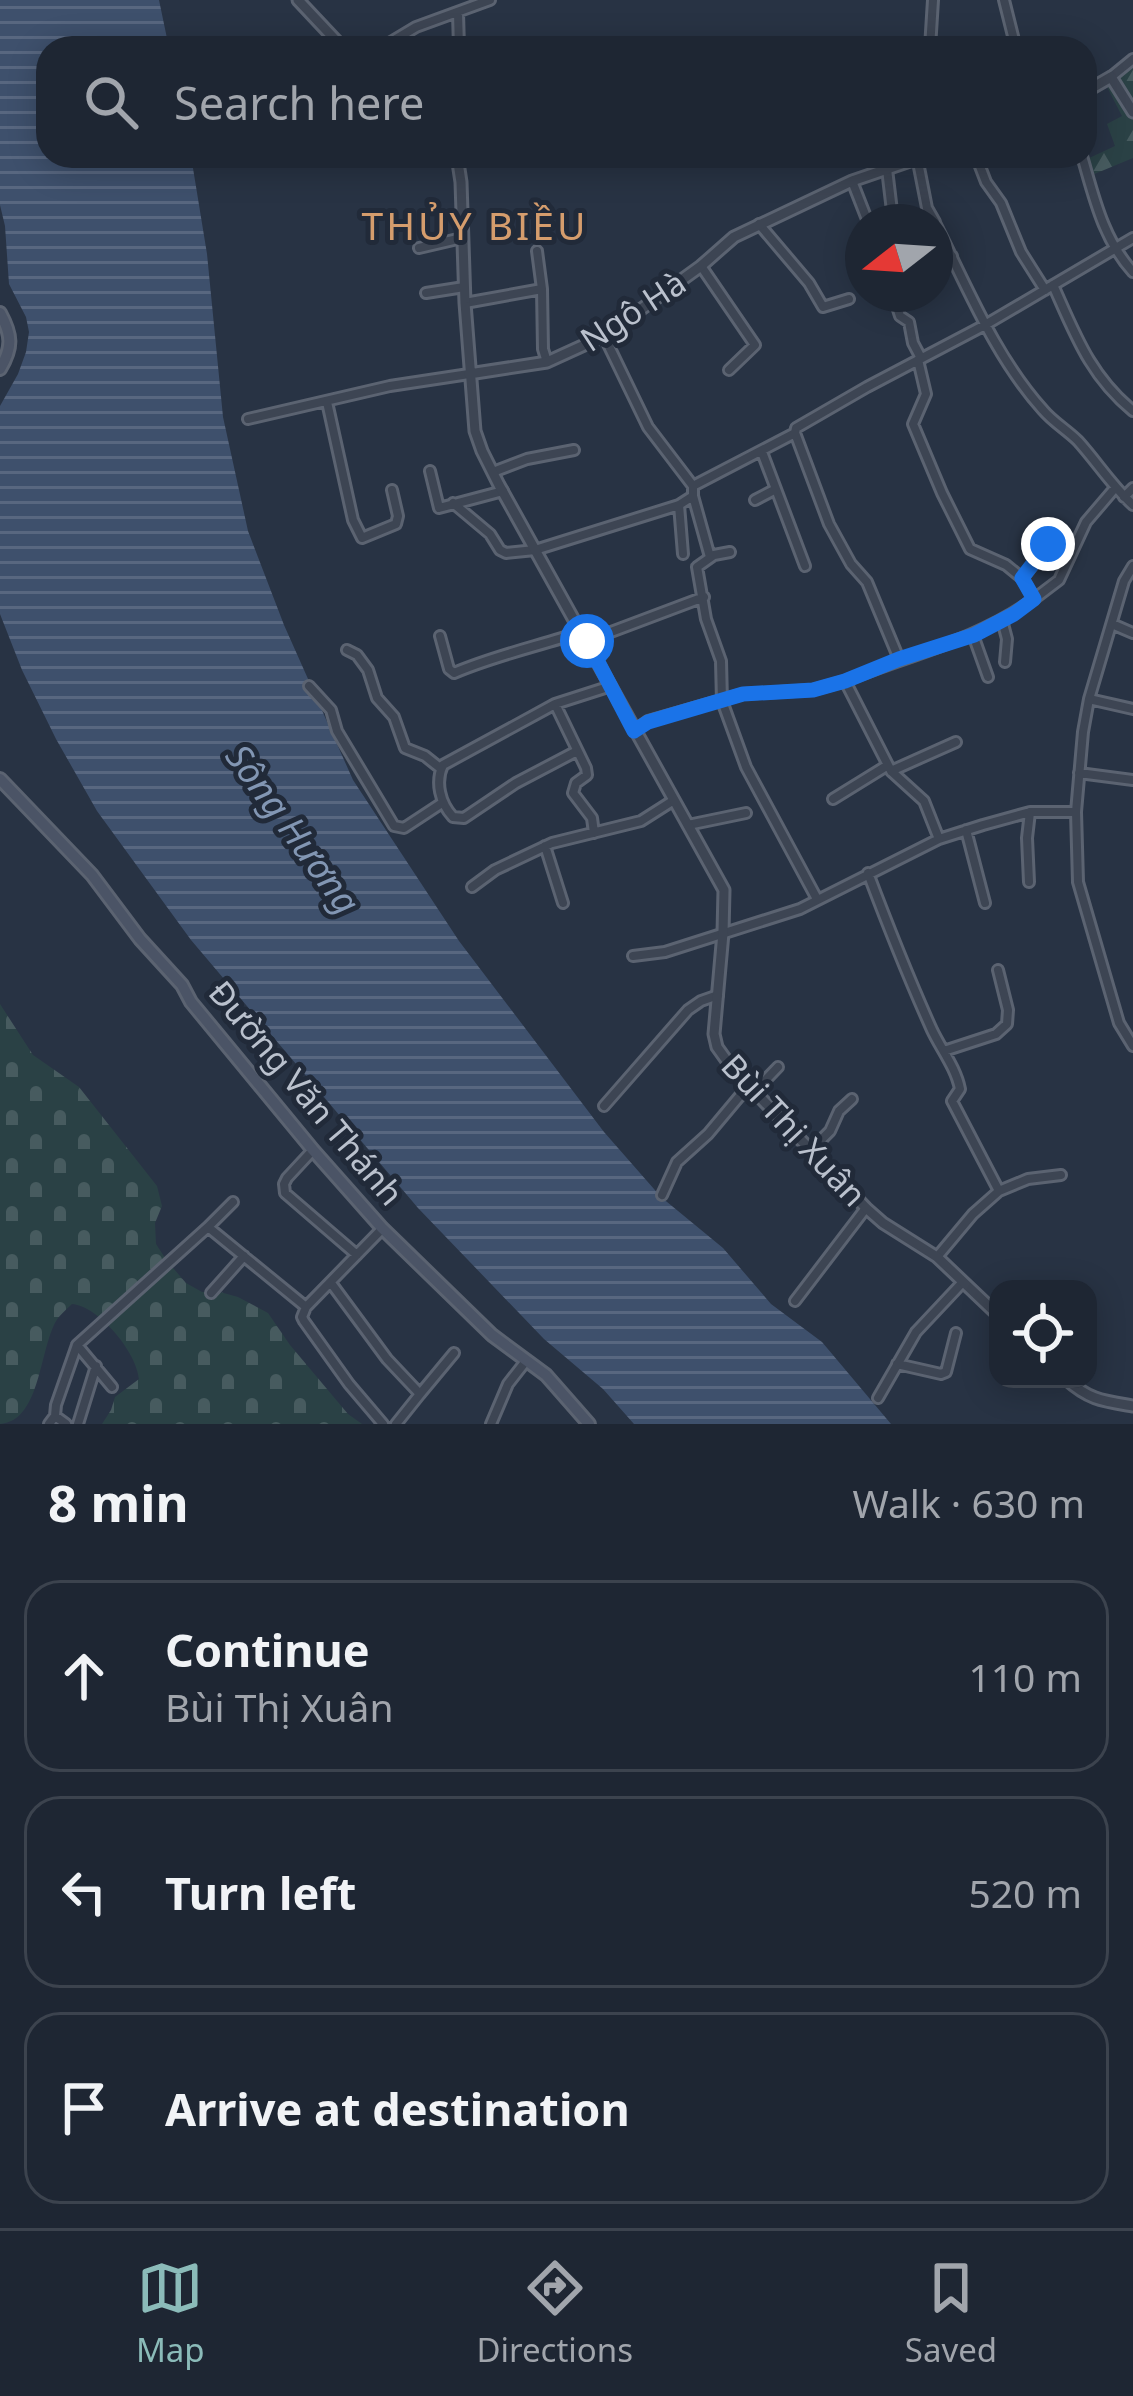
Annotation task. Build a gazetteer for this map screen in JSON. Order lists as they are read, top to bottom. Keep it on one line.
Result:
{"streets":{"main road":["Đường Văn Thánh"],"street":["Ngô Hà","Bùi Thị Xuân"]},"crossings":[["Ngô Hà","Bùi Thị Xuân"]],"districts":["THỦY BIỀU"],"water":["Sông Hương"],"north":"left","page":{"search":"Search here","heading":["8 min","Walk · 630 m"],"list":[["Continue","Bùi Thị Xuân","110 m"],["Turn left","520 m"],"Arrive at destination"],"nav":["Map","Directions","Saved"]}}
